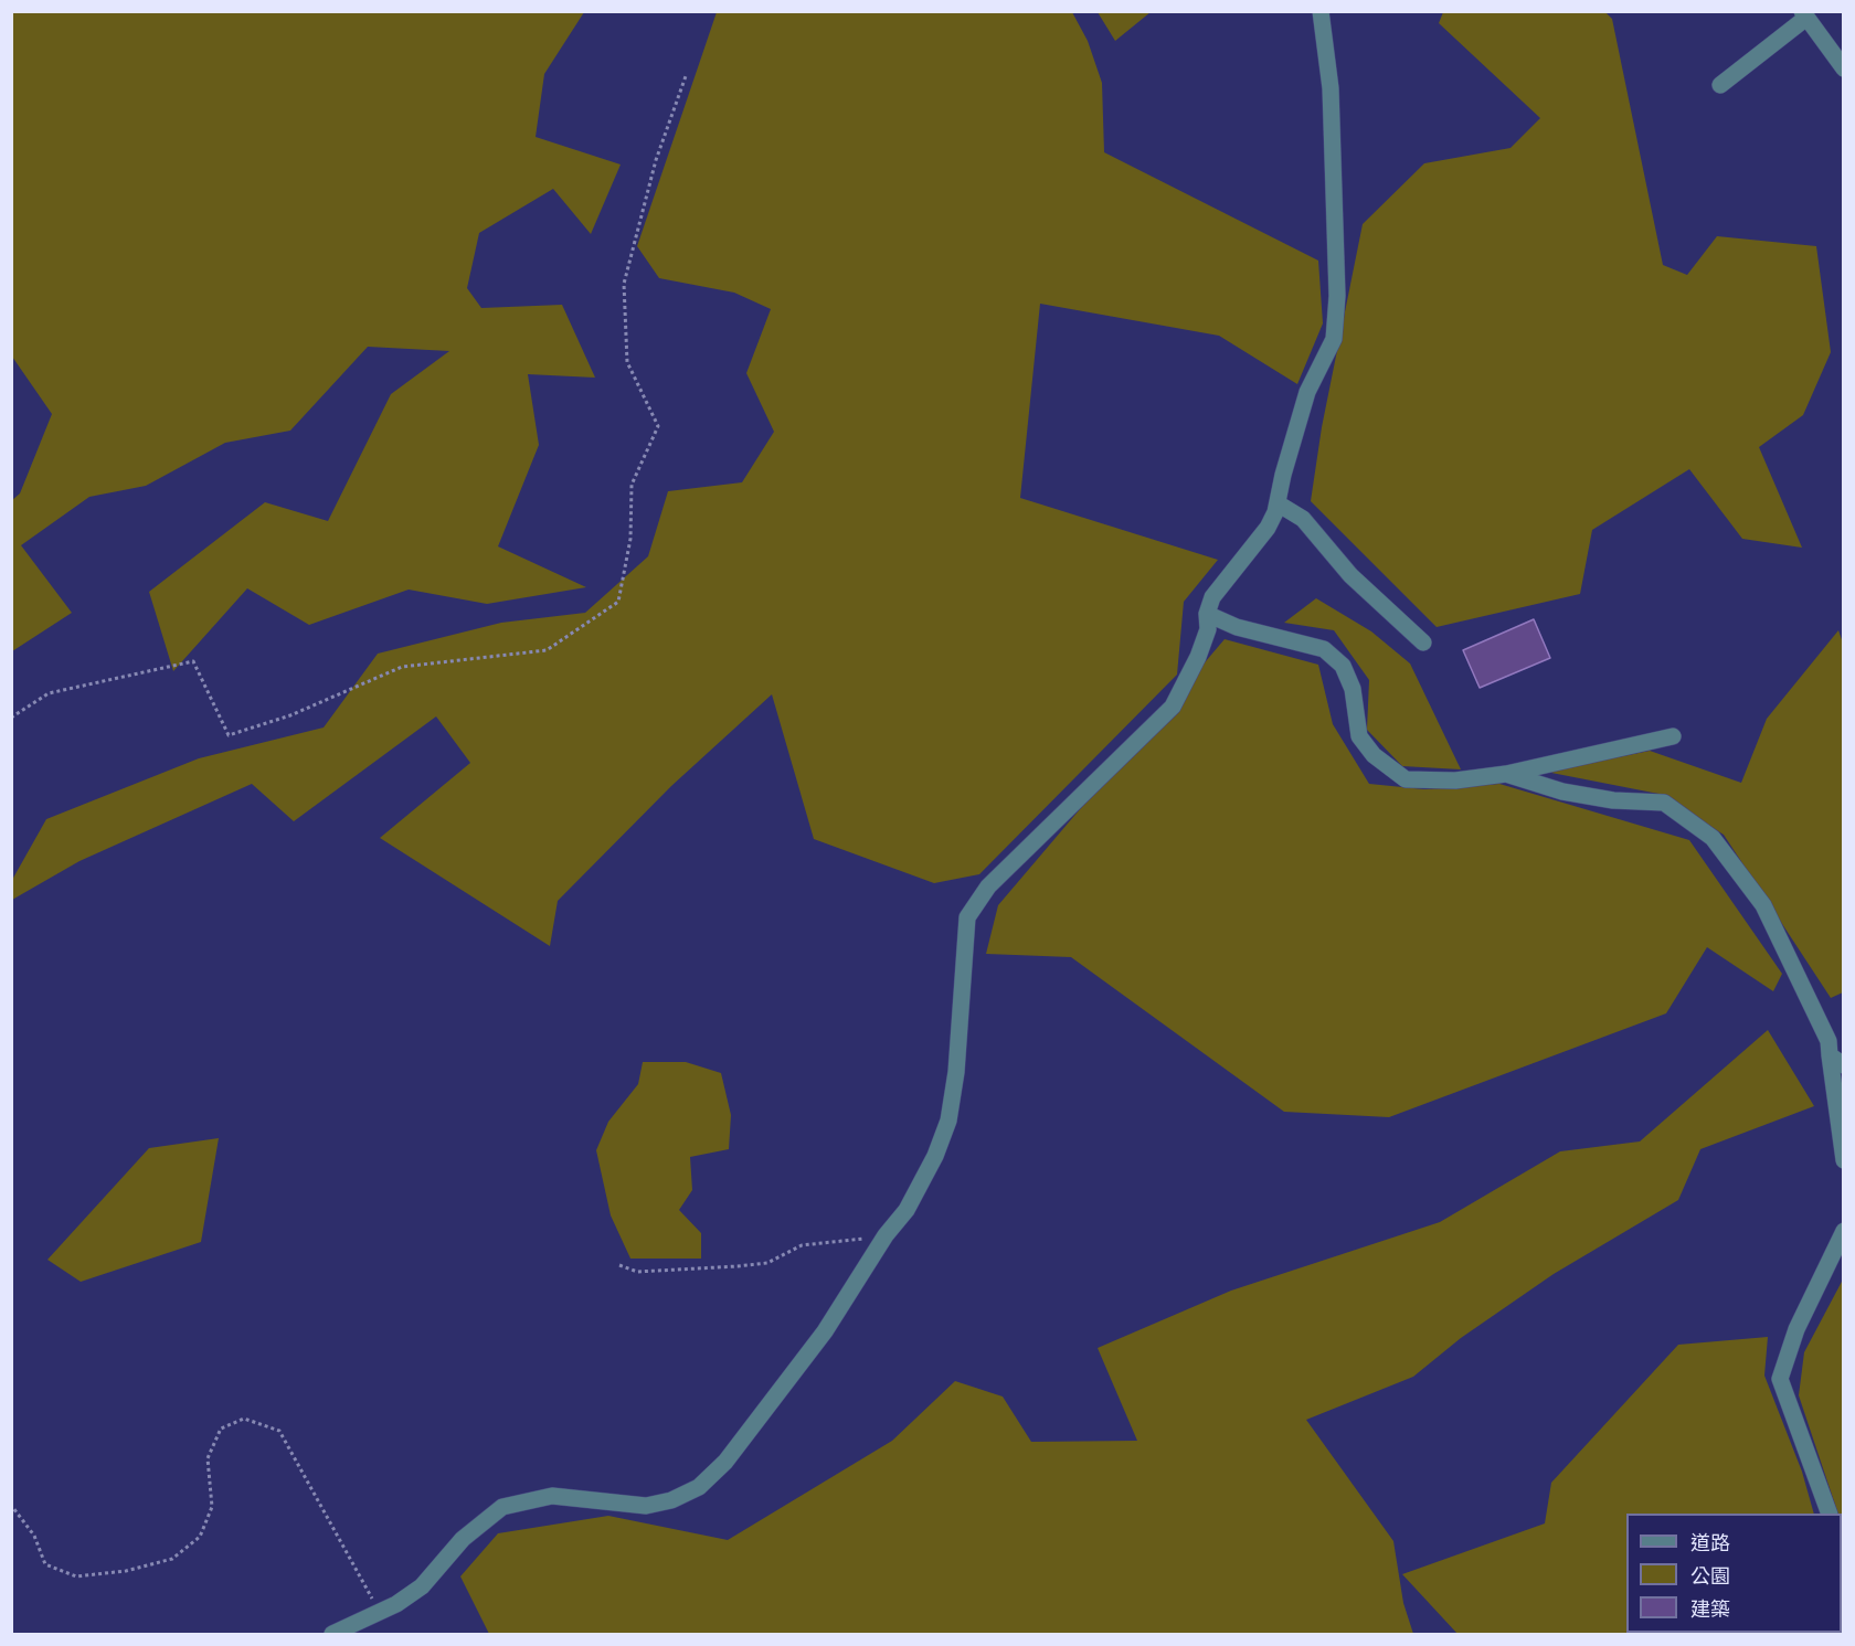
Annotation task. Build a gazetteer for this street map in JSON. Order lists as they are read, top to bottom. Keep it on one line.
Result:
{"legend":["道路","公園","建築"]}
